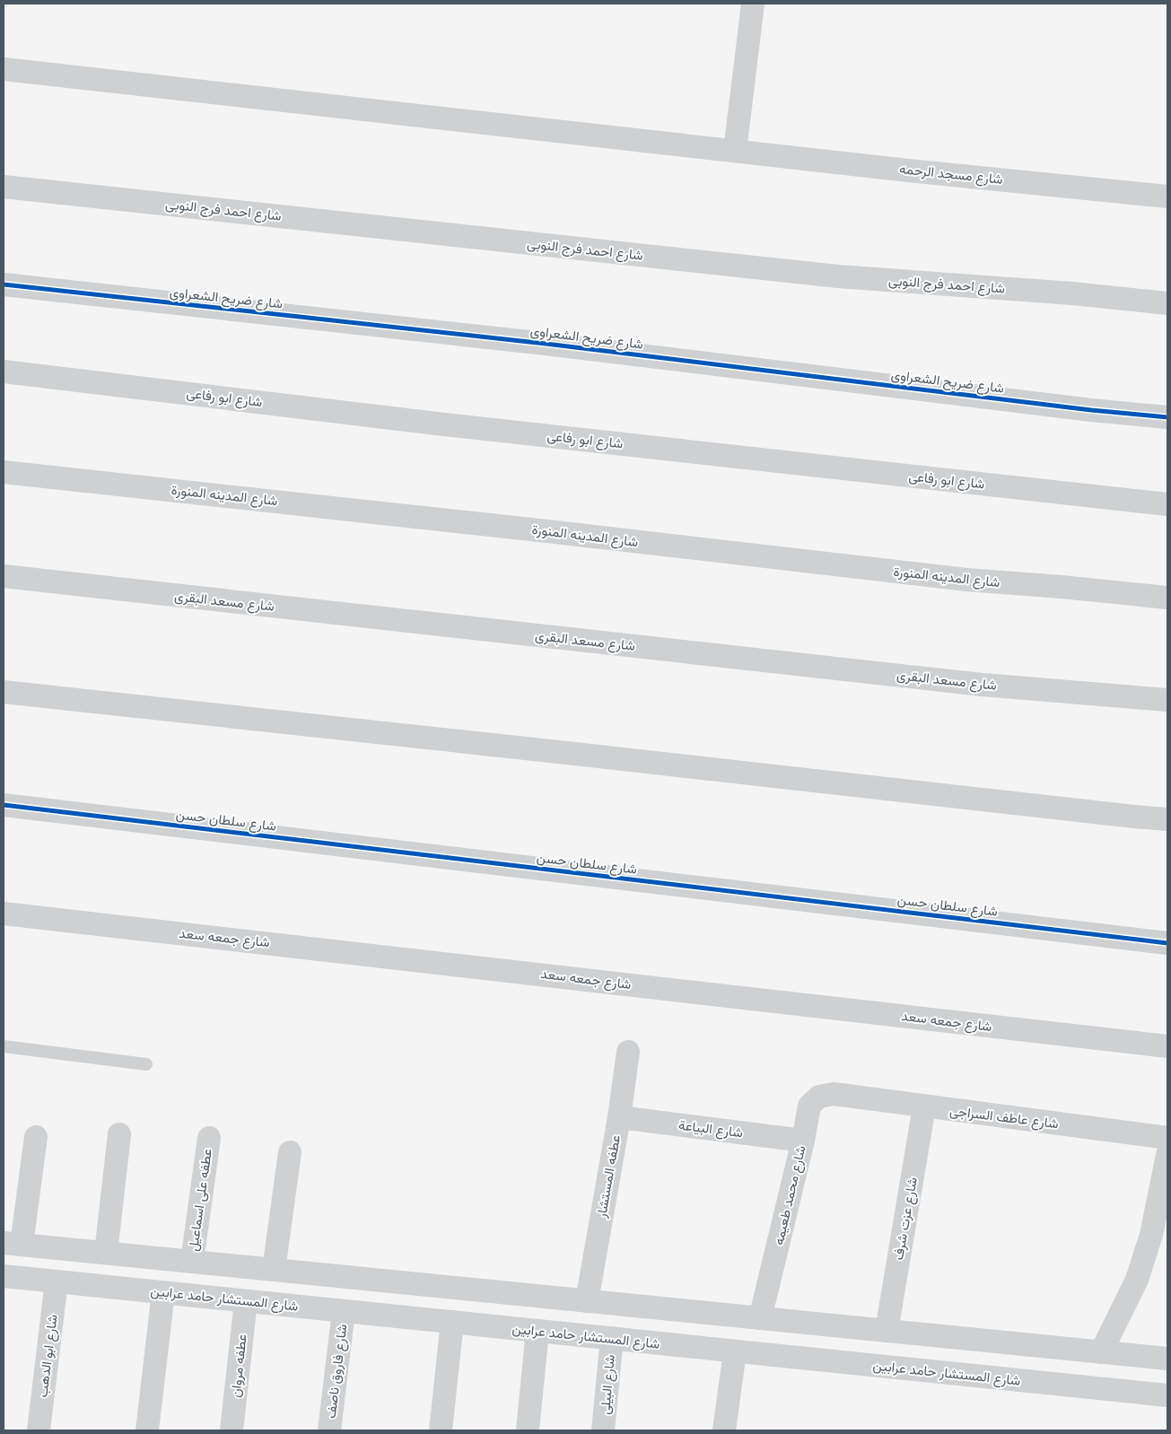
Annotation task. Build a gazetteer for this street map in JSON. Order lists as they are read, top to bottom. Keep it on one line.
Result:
{"streets":{"street":["شارع مسجد الرحمه","شارع احمد فرج النوبى","شارع ضريح الشعراوى","شارع ابو رفاعى","شارع المدينه المنورة","شارع مسعد البقرى","شارع سلطان حسن","شارع جمعه سعد","شارع عاطف السراجى","شارع البياعة","عطفه المستشار","شارع محمد طعيمه","عطفه على اسماعيل","شارع عزت شرف","شارع المستشار حامد عرابين","شارع ابو الدهب","عطفه مروان","شارع فاروق ناصف","شارع البيلى"]},"crossings":[["شارع عاطف السراجى","شارع محمد طعيمه"],["شارع عاطف السراجى","شارع عزت شرف"],["شارع البياعة","عطفه المستشار"],["شارع البياعة","شارع محمد طعيمه"],["شارع المستشار حامد عرابين","شارع ابو الدهب"],["شارع المستشار حامد عرابين","عطفه مروان"],["شارع المستشار حامد عرابين","شارع فاروق ناصف"],["شارع المستشار حامد عرابين","شارع البيلى"]]}
